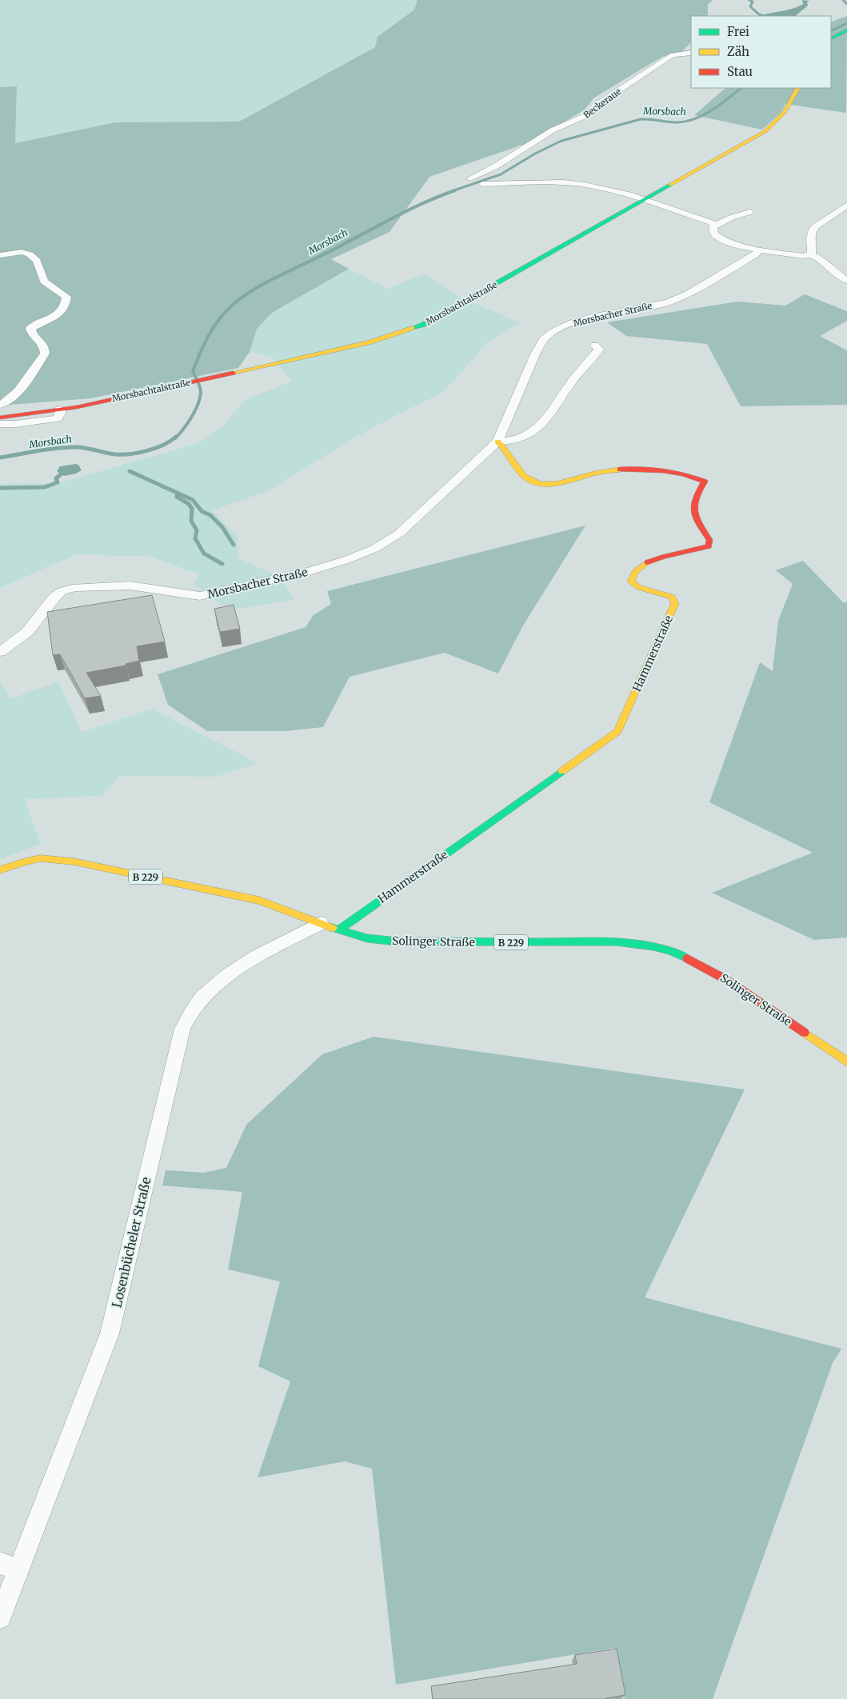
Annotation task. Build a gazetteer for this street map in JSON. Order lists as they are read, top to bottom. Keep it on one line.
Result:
{"streets":{"main road":["Morsbachtalstraße","Hammerstraße","B 229","Solinger Straße"],"street":["Beckeraue","Morsbacher Straße","Losenbücheler Straße"]},"crossings":[["Beckeraue","Morsbachtalstraße"],["Morsbacher Straße","Hammerstraße"],["Hammerstraße","Solinger Straße"],["Solinger Straße","Losenbücheler Straße"]],"water":["Morsbach"],"legend":["Frei","Zäh","Stau"]}
